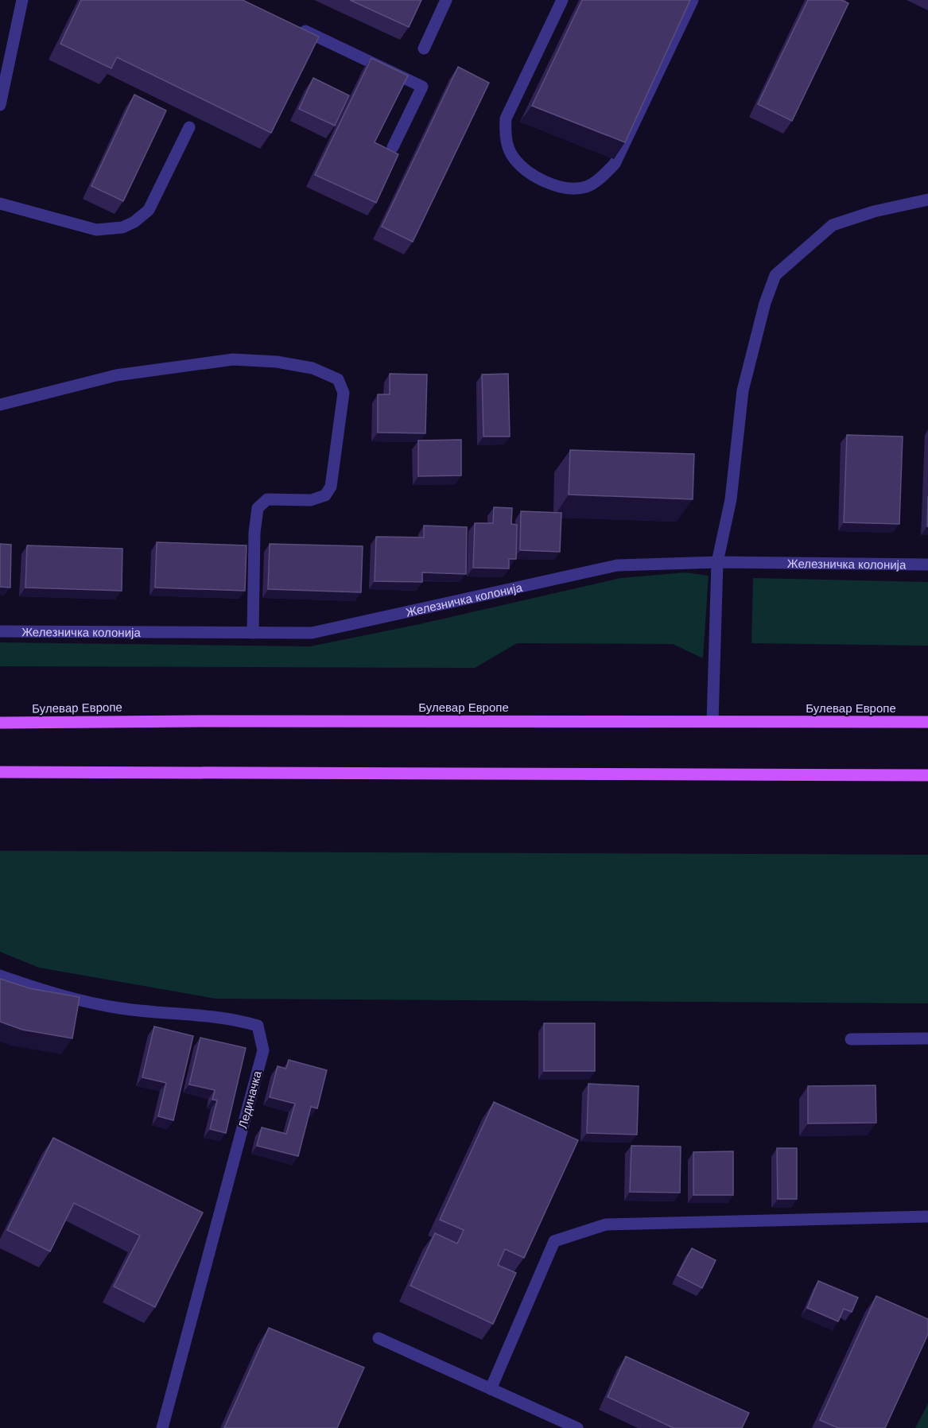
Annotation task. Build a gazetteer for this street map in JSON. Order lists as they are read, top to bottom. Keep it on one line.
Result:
{"streets":{"main road":["Булевар Европе"],"street":["Железничка колонија","Лединачка"]}}
